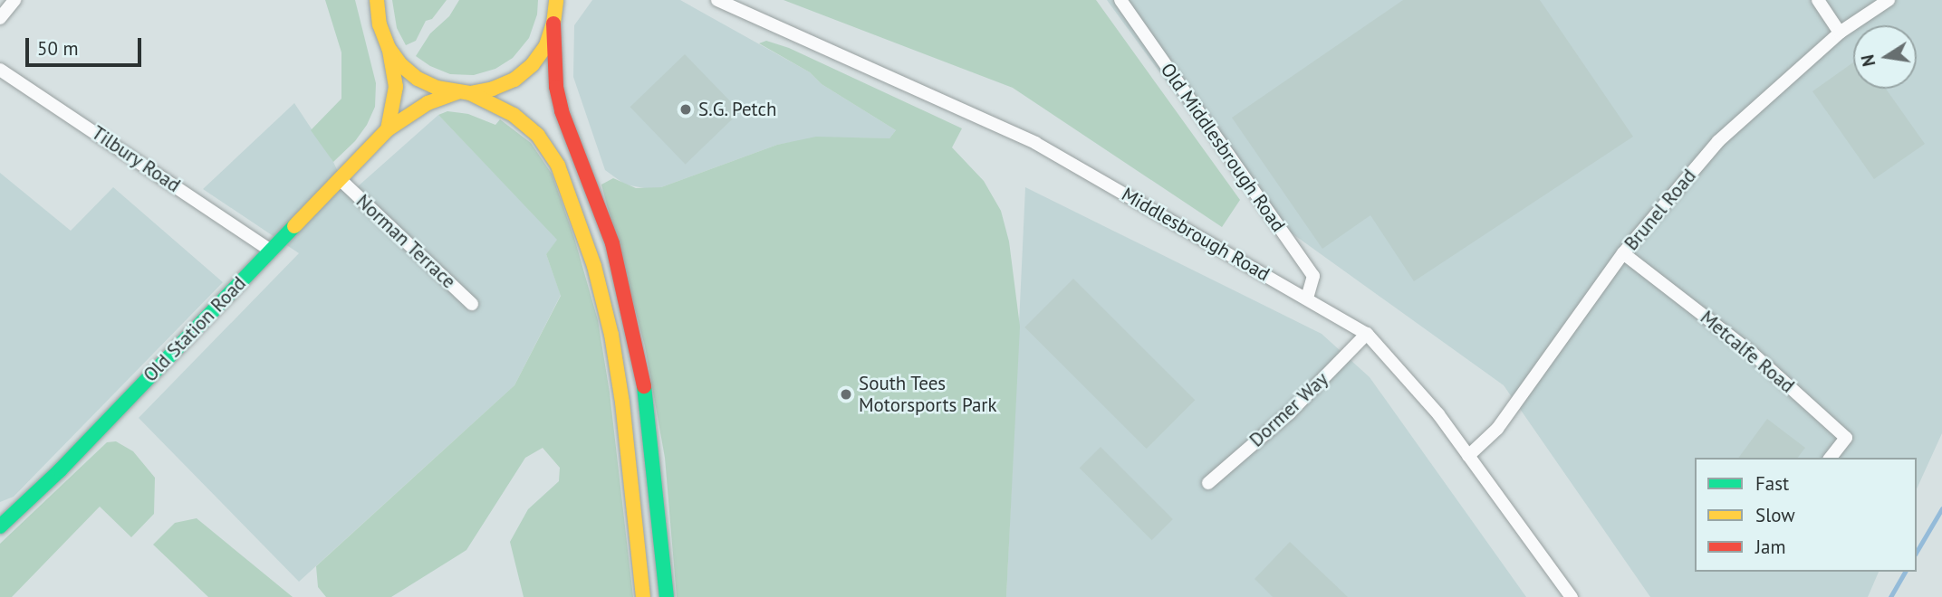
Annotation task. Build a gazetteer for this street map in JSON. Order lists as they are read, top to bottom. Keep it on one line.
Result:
{"streets":{"main road":["Old Station Road"],"street":["Old Middlesbrough Road","Tilbury Road","Brunel Road","Middlesbrough Road","Norman Terrace","Metcalfe Road","Dormer Way"]},"crossings":[["Old Middlesbrough Road","Middlesbrough Road"],["Tilbury Road","Old Station Road"],["Brunel Road","Middlesbrough Road"],["Brunel Road","Metcalfe Road"],["Middlesbrough Road","Dormer Way"],["Norman Terrace","Old Station Road"]],"places":["S.G. Petch","South Tees Motorsports Park"],"legend":["Fast","Slow","Jam"],"scale_bar":"50 m","north":"left"}
